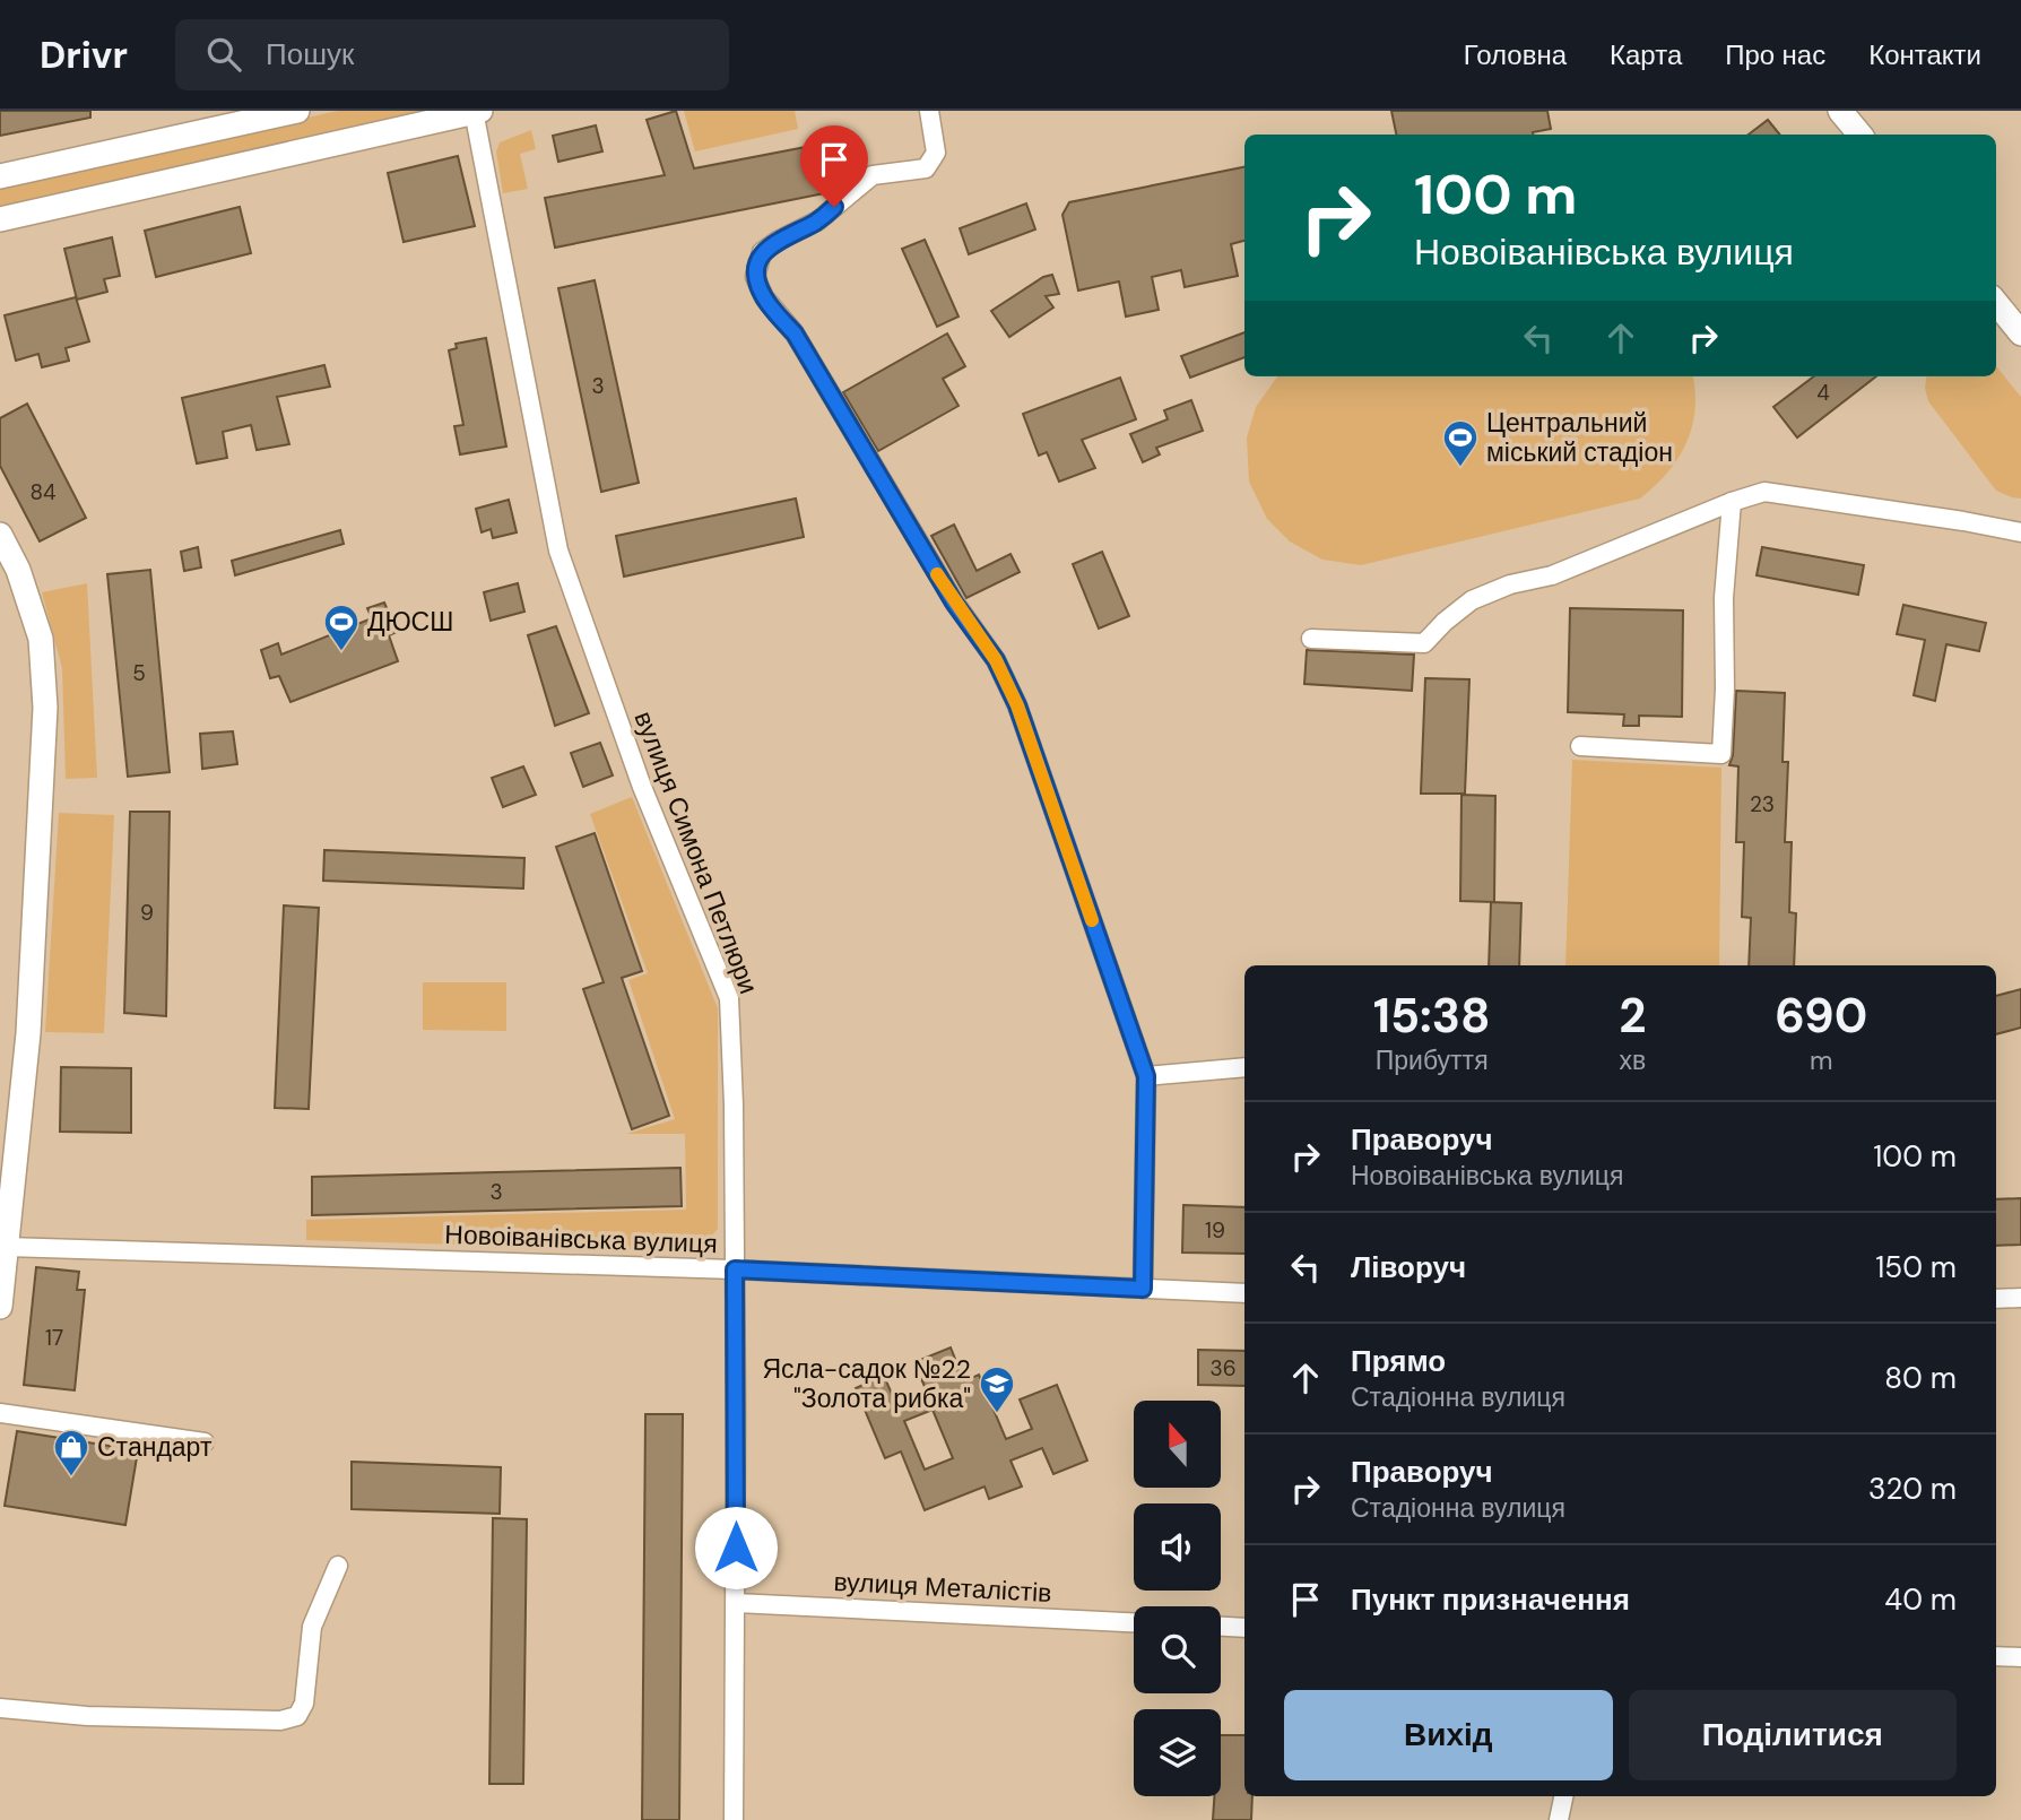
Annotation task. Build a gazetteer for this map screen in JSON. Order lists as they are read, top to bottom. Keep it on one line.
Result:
{"streets":{"street":["вулиця Симона Петлюри","Новоіванівська вулиця","вулиця Металістів"]},"crossings":[["вулиця Симона Петлюри","Новоіванівська вулиця"],["вулиця Симона Петлюри","вулиця Металістів"]],"places":{"sports":["Центральний міський стадіон","ДЮСШ"],"school or university":["Ясла-садок №22 \"Золота рибка\""],"shop":["Стандарт"]},"house_numbers":["3","4","84","5","23","9","3","19","17","36"],"north":"top","page":{"header":"Drivr","search":"Пошук","nav":["Головна","Карта","Про нас","Контакти"],"turn":["100 m","Новоіванівська вулиця"],"eta":["15:38","Прибуття","2","хв","690","m"],"list":[{"name":"Праворуч","note":"Новоіванівська вулиця","value":"100 m"},{"name":"Ліворуч","value":"150 m"},{"name":"Прямо","note":"Стадіонна вулиця","value":"80 m"},{"name":"Праворуч","note":"Стадіонна вулиця","value":"320 m"},{"name":"Пункт призначення","value":"40 m"}],"buttons":["Вихід","Поділитися"]}}
